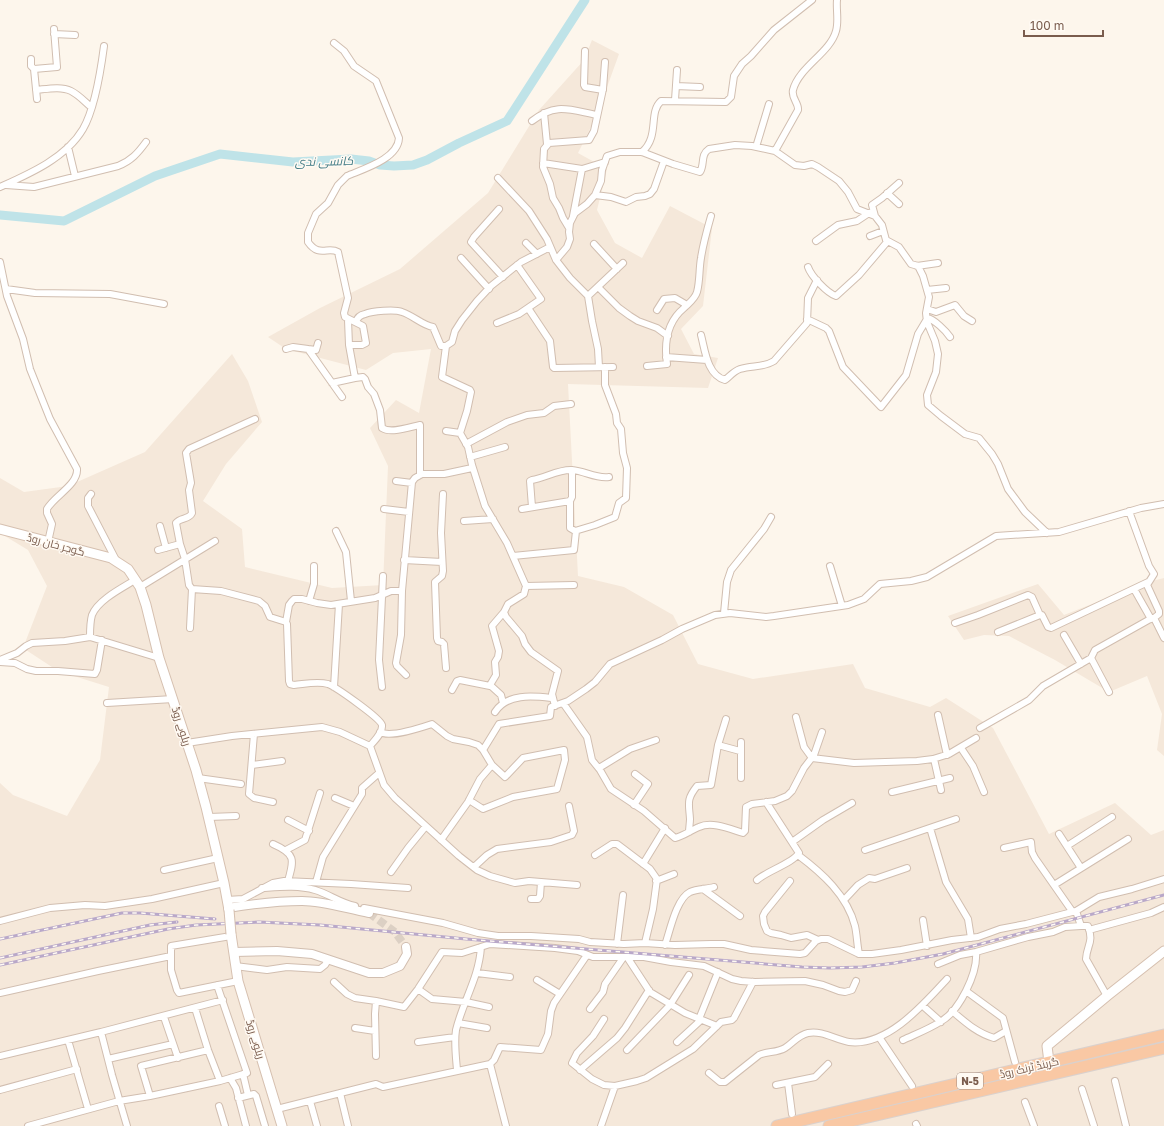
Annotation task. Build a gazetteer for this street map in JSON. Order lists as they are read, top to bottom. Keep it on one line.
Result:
{"streets":{"highway":["گرینڈ ٹرنک روڈ","N-5"],"main road":["گوجر خان روڈ","ریلوے روڈ"]},"crossings":[["گوجر خان روڈ","ریلوے روڈ"]],"water":["کانسی ندی"],"scale_bar":"100 m"}
